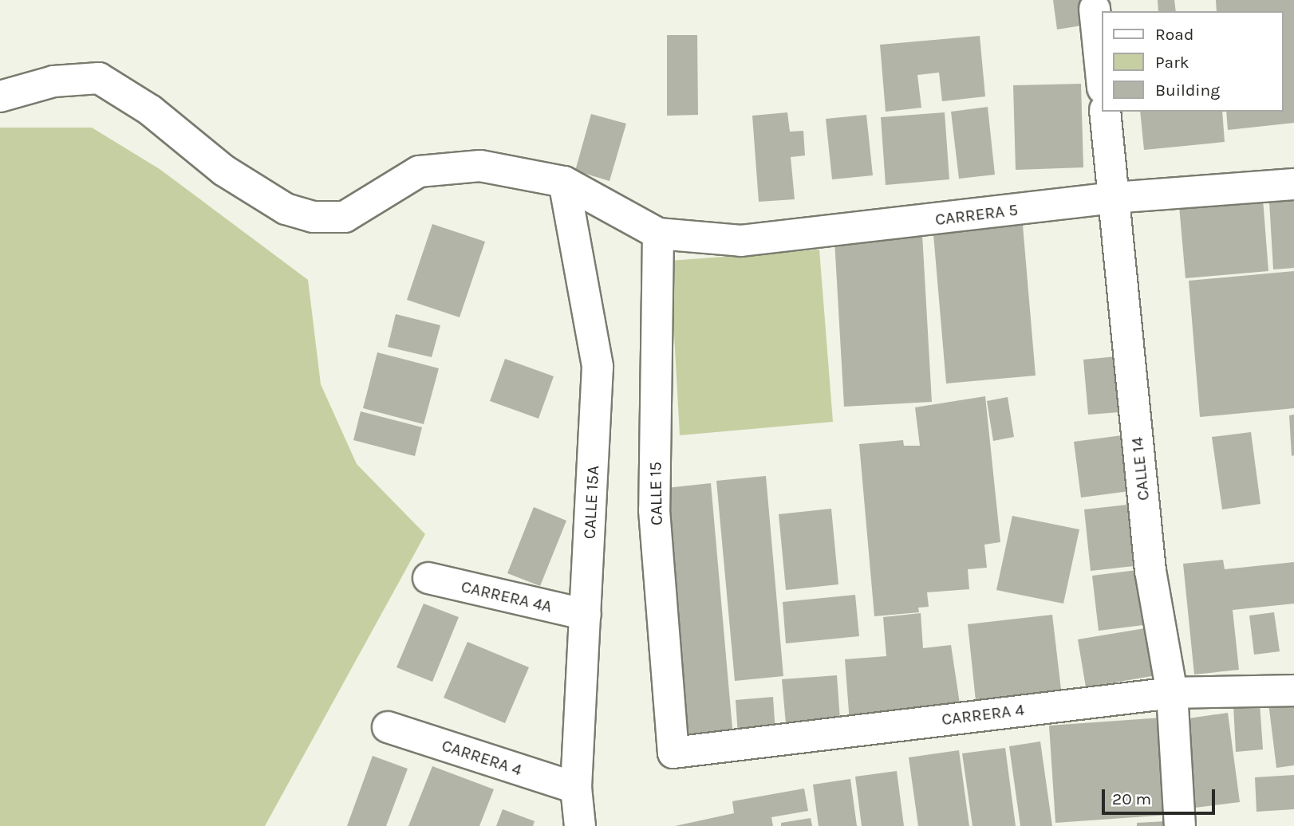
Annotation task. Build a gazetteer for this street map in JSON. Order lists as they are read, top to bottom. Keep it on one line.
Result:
{"streets":{"street":["CARRERA 5","CALLE 14","CALLE 15","CALLE 15A","CARRERA 4A","CARRERA 4"]},"crossings":[["CARRERA 5","CALLE 14"],["CARRERA 5","CALLE 15"],["CALLE 14","CARRERA 4"],["CALLE 15","CARRERA 4"],["CALLE 15A","CARRERA 4A"],["CALLE 15A","CARRERA 4"]],"legend":["Road","Park","Building"],"scale_bar":"20 m"}
